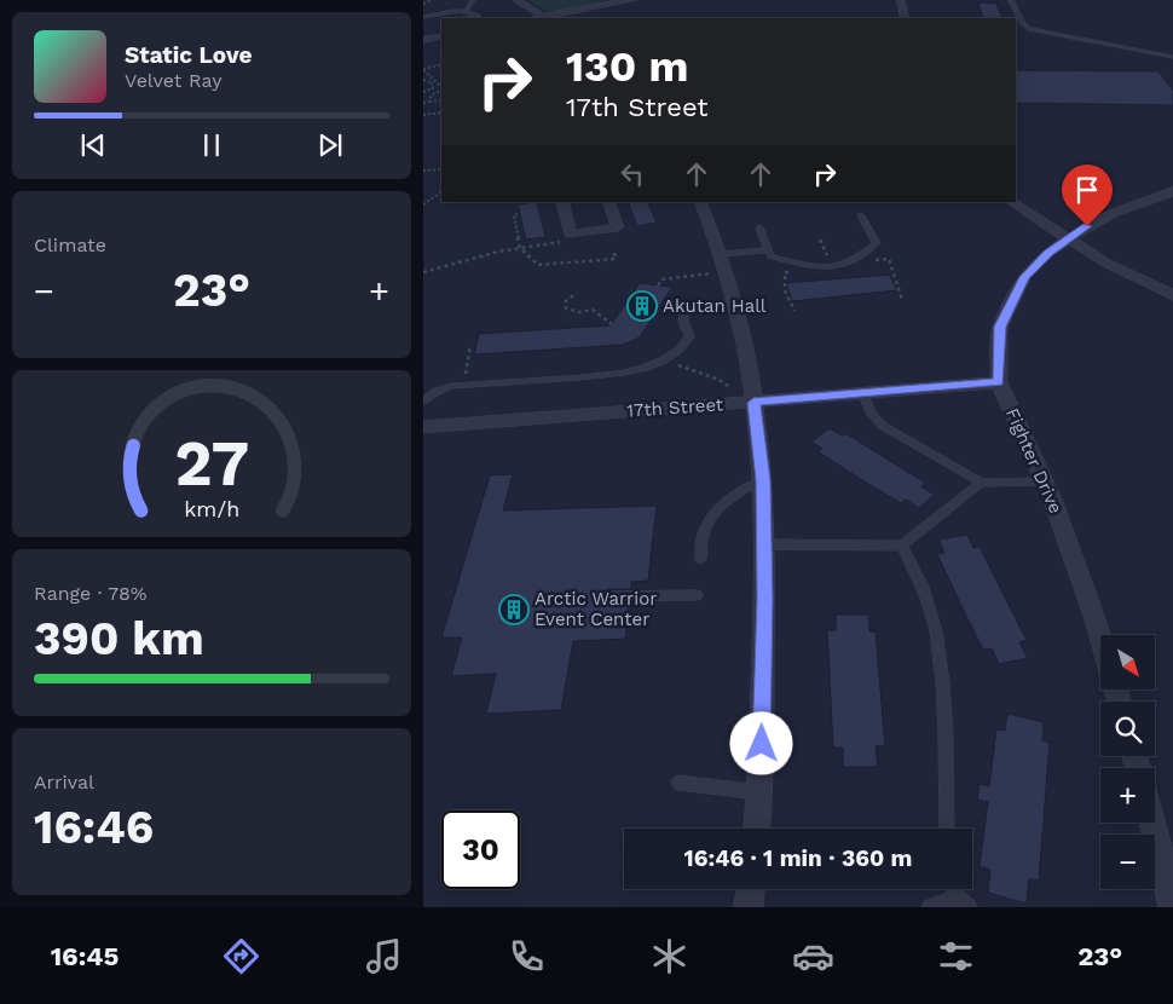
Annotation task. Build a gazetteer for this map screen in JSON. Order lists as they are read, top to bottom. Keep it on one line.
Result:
{"streets":{"street":["17th Street","Fighter Drive"]},"crossings":[["17th Street","Fighter Drive"]],"places":{"building":["Akutan Hall","Arctic Warrior Event Center"]},"north":"bottom right","page":{"turn":["130 m","17th Street"],"song":["Static Love","Velvet Ray"],"tile":["Climate",["Range · 78%","390 km"],["Arrival","16:46"]],"heat":["−","23°","+"],"map_buttons":["+","−"],"limit":"30","trip":"16:46 · 1 min · 360 m","tabs":["16:45","23°"],"gauge":["27","km/h"]}}
